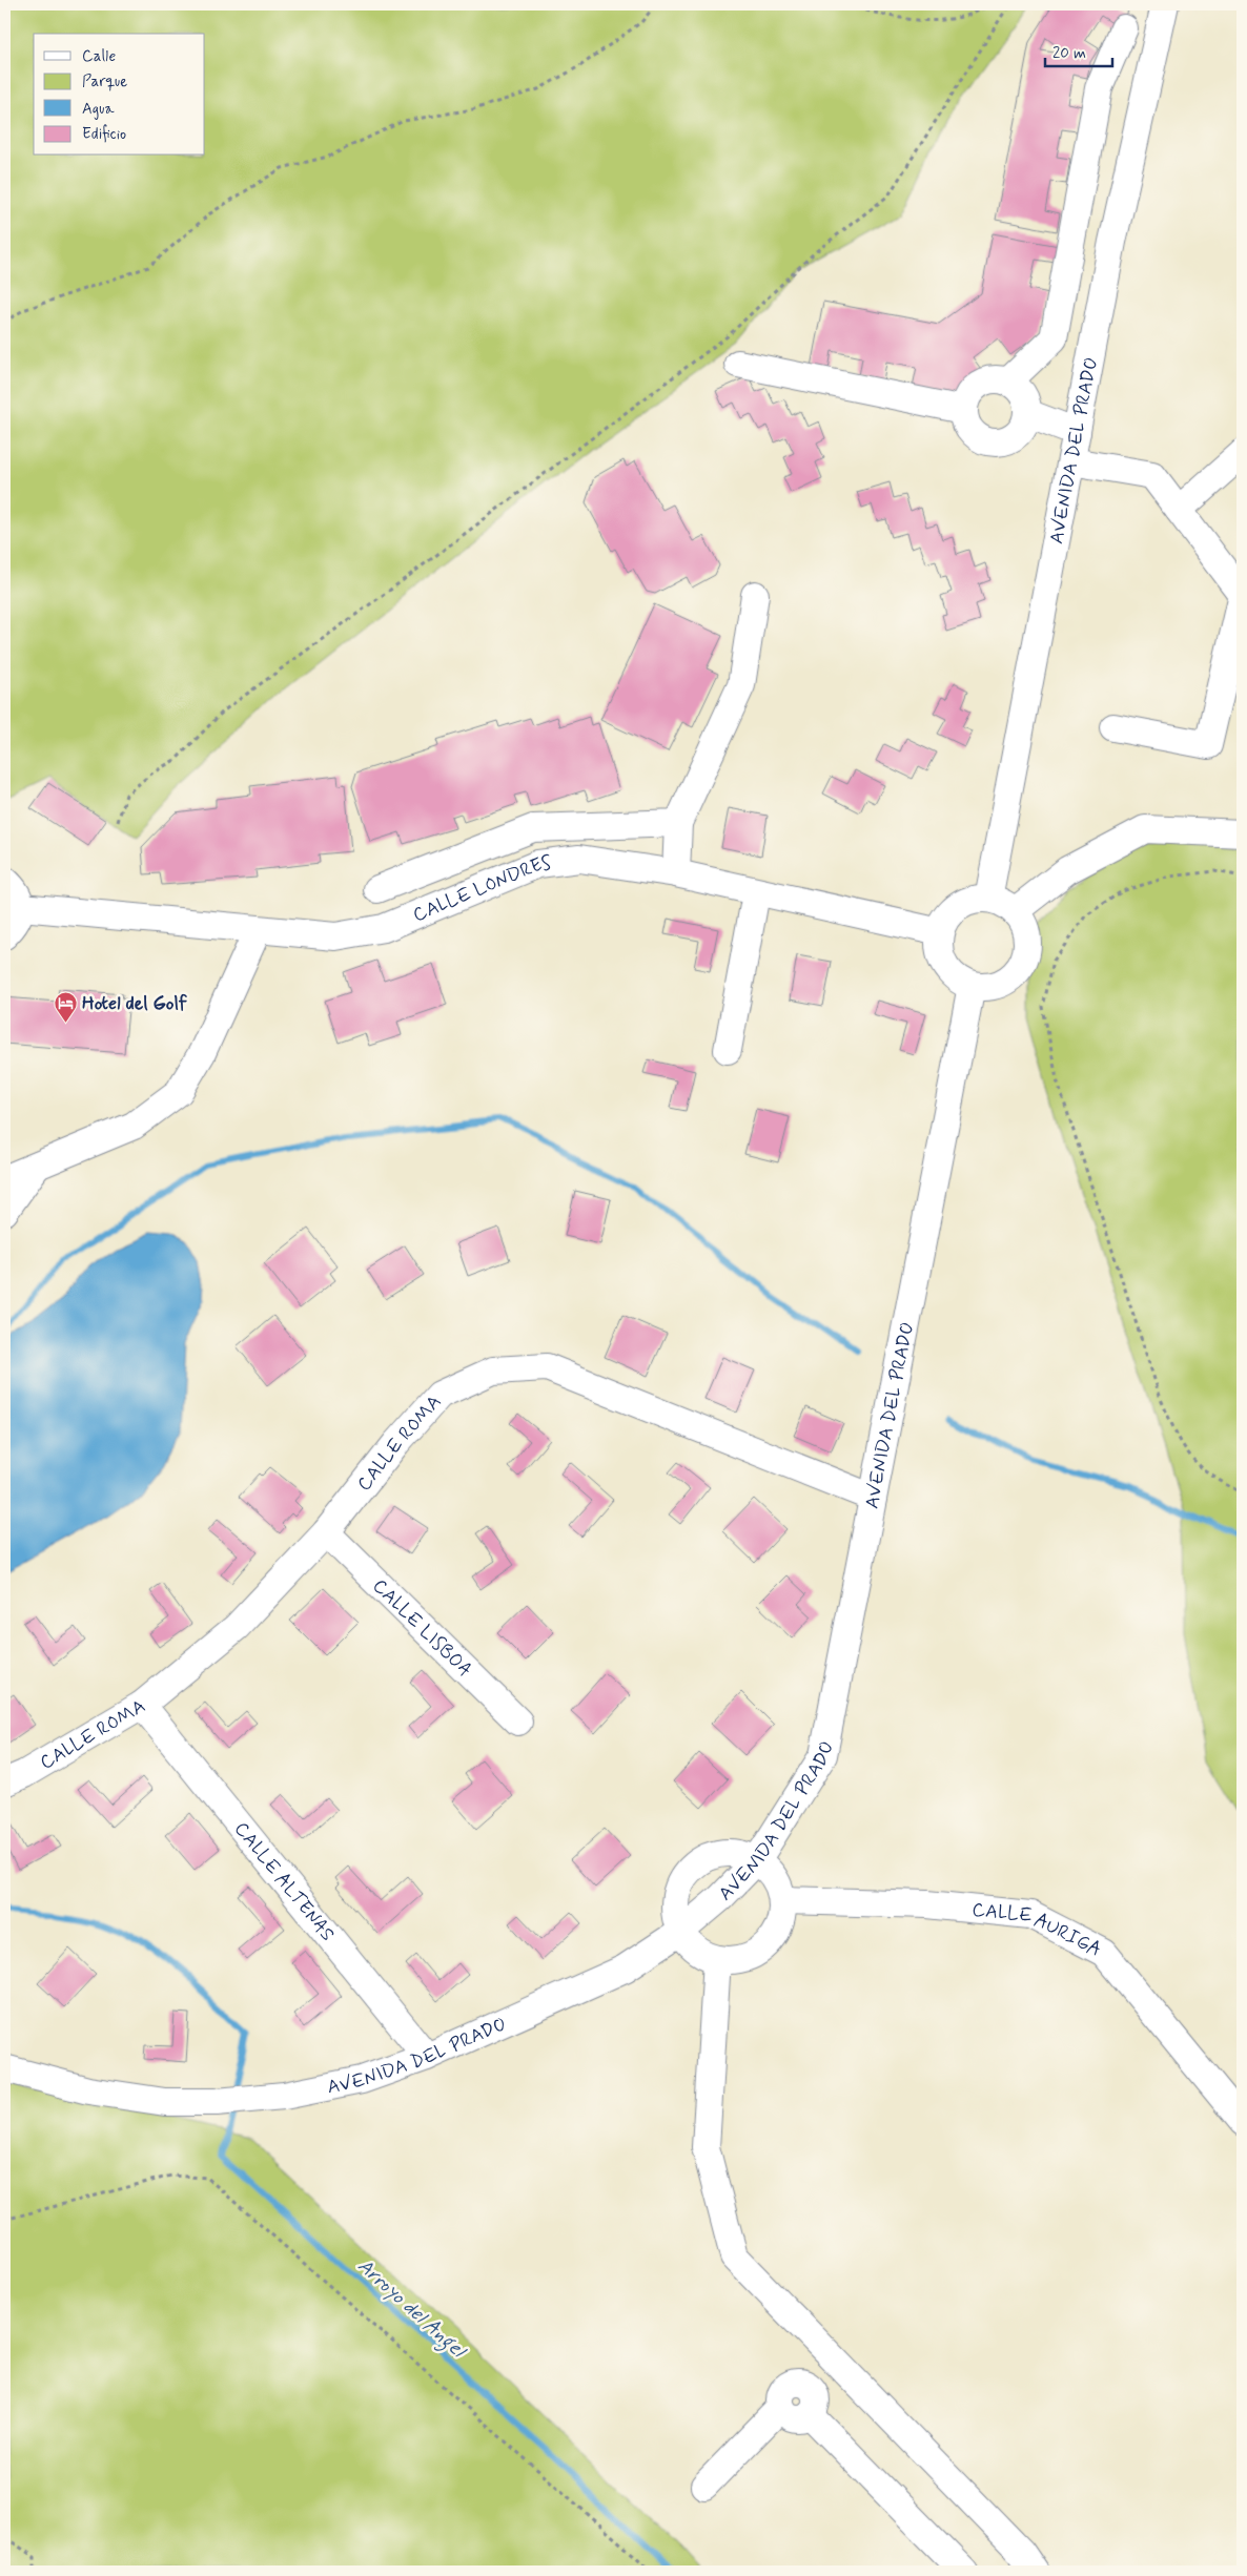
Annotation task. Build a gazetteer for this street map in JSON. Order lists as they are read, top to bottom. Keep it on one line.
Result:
{"streets":{"street":["AVENIDA DEL PRADO","CALLE LONDRES","CALLE ROMA","CALLE LISBOA","CALLE ALTENAS","CALLE AURIGA"]},"crossings":[["AVENIDA DEL PRADO","CALLE LONDRES"],["AVENIDA DEL PRADO","CALLE ROMA"],["AVENIDA DEL PRADO","CALLE ALTENAS"],["CALLE ROMA","CALLE LISBOA"],["CALLE ROMA","CALLE ALTENAS"]],"water":["Arroyo del Angel"],"places":{"hotel":["Hotel del Golf"]},"legend":["Calle","Parque","Agua","Edificio"],"scale_bar":"20 m"}
